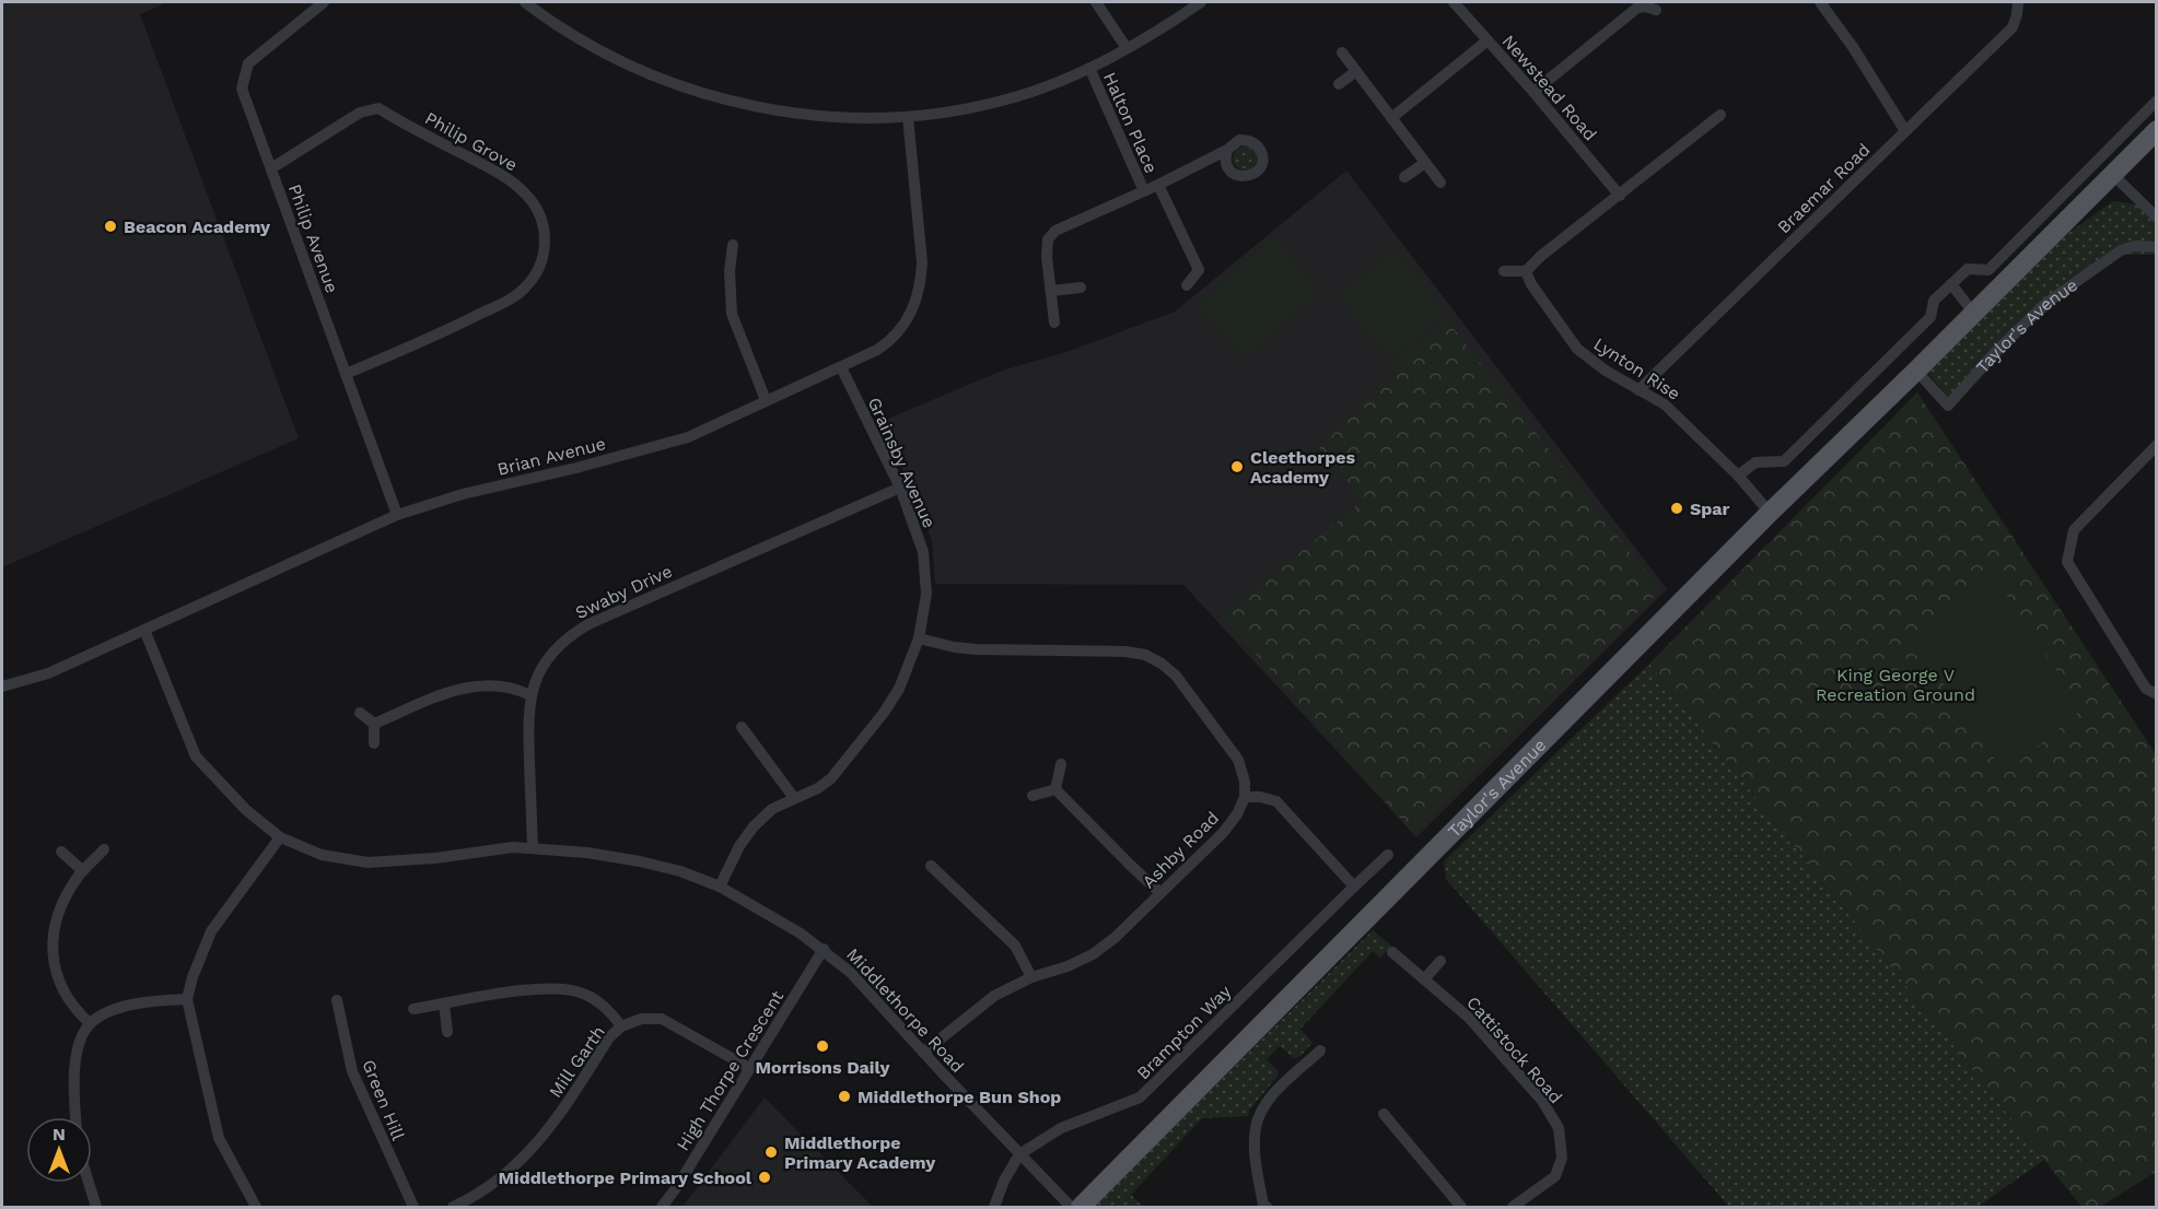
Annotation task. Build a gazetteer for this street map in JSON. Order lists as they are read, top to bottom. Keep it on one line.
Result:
{"streets":{"main road":["Taylor's Avenue"],"street":["Newstead Road","Halton Place","Philip Grove","Braemar Road","Philip Avenue","Lynton Rise","Brian Avenue","Grainsby Avenue","Swaby Drive","Ashby Road","Middlethorpe Road","Brampton Way","Cattistock Road","Mill Garth","High Thorpe Crescent","Green Hill"]},"crossings":[["Philip Grove","Philip Avenue"],["Braemar Road","Lynton Rise"],["Philip Avenue","Brian Avenue"],["Taylor's Avenue","Lynton Rise"],["Brian Avenue","Grainsby Avenue"],["Brian Avenue","Middlethorpe Road"],["Grainsby Avenue","Swaby Drive"],["Grainsby Avenue","Middlethorpe Road"],["Swaby Drive","Middlethorpe Road"],["Ashby Road","Middlethorpe Road"],["Middlethorpe Road","Brampton Way"],["Middlethorpe Road","High Thorpe Crescent"],["Mill Garth","High Thorpe Crescent"]],"parks":["King George V Recreation Ground"],"places":["Beacon Academy","Cleethorpes Academy","Spar","Morrisons Daily","Middlethorpe Bun Shop","Middlethorpe Primary Academy","Middlethorpe Primary School"],"north":"top"}
